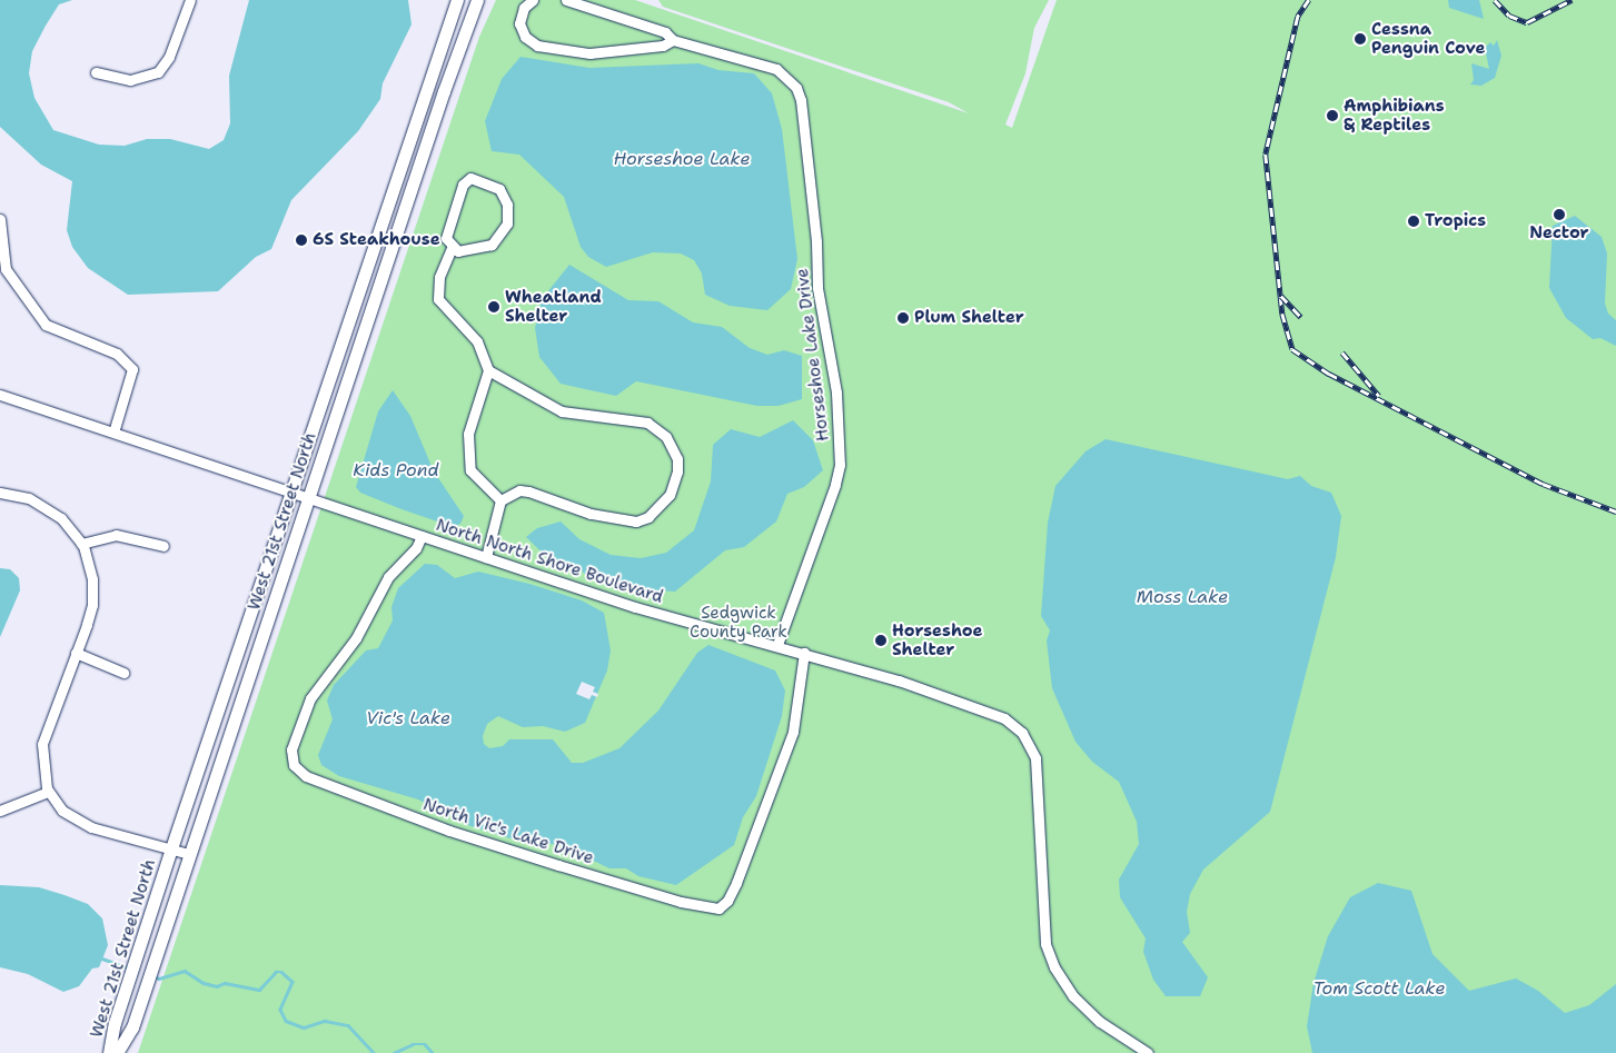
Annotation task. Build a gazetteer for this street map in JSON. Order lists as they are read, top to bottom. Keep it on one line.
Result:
{"streets":{"main road":["West 21st Street North"],"street":["Horseshoe Lake Drive","North North Shore Boulevard","North Vic's Lake Drive"]},"crossings":[["Horseshoe Lake Drive","North North Shore Boulevard"],["West 21st Street North","North North Shore Boulevard"],["North North Shore Boulevard","North Vic's Lake Drive"]],"water":["Horseshoe Lake","Kids Pond","Moss Lake","Vic's Lake","Tom Scott Lake"],"parks":["Sedgwick County Park"],"places":["Cessna Penguin Cove","Amphibians & Reptiles","Nector","Tropics","6S Steakhouse","Wheatland Shelter","Plum Shelter","Horseshoe Shelter"]}
